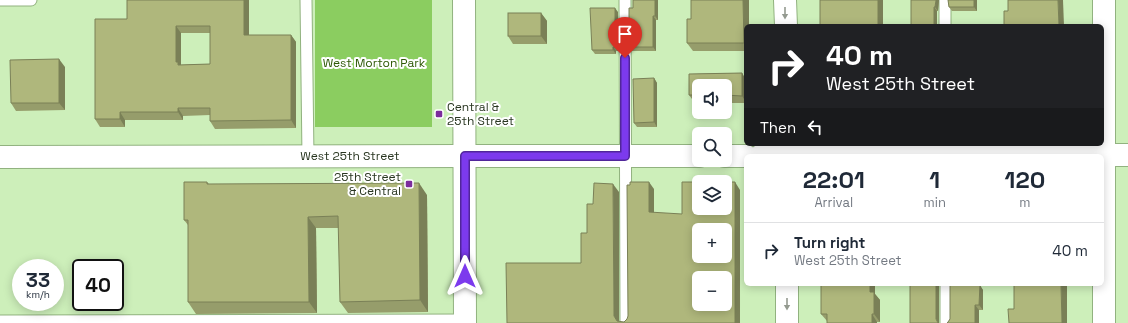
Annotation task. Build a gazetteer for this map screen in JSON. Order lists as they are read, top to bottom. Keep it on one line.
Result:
{"streets":{"street":["West 25th Street"]},"parks":["West Morton Park"],"places":{"transit":["Central & 25th Street","25th Street & Central"]},"page":{"turn":["40 m","West 25th Street"],"map_buttons":["+","−"],"then":"Then","eta":["22:01","Arrival","1","min","120","m"],"list":[{"name":"Turn right","note":"West 25th Street","value":"40 m"}],"speed":"33 km/h","limit":"40"}}
